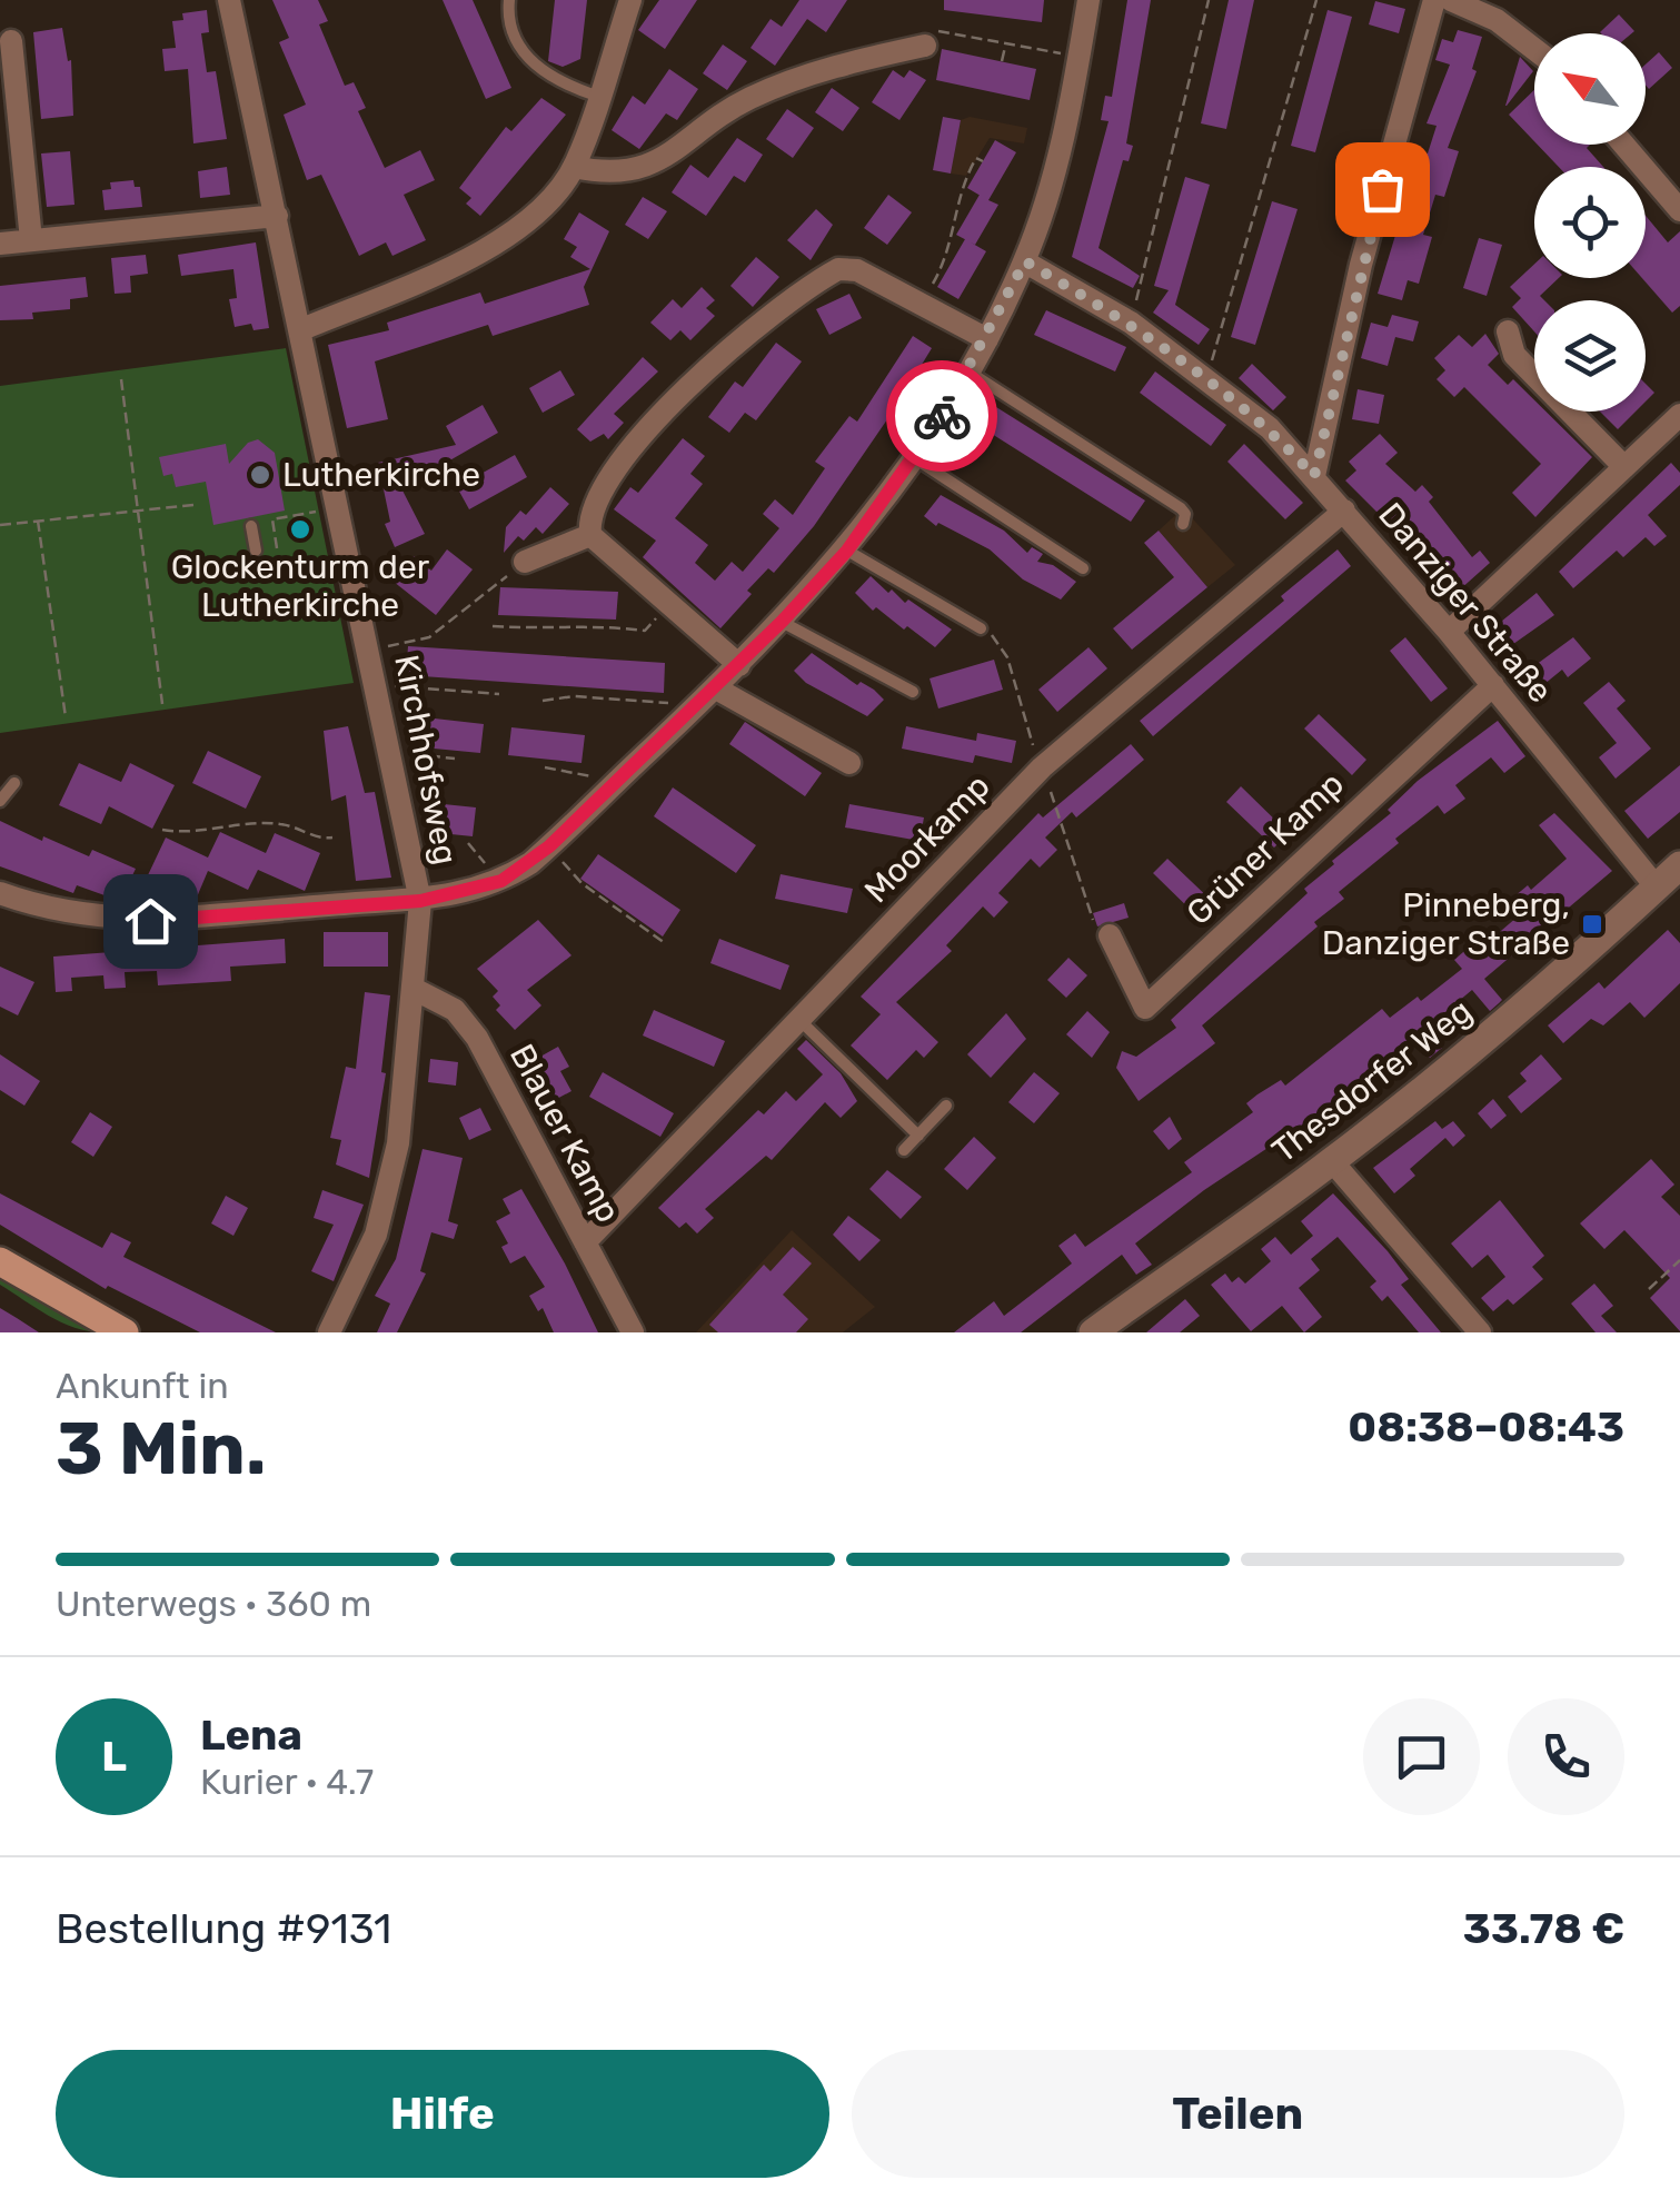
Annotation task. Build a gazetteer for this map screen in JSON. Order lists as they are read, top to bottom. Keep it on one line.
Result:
{"streets":{"street":["Danziger Straße","Kirchhofsweg","Moorkamp","Grüner Kamp","Thesdorfer Weg","Blauer Kamp"]},"crossings":[["Danziger Straße","Moorkamp"],["Danziger Straße","Grüner Kamp"],["Danziger Straße","Thesdorfer Weg"],["Kirchhofsweg","Blauer Kamp"],["Moorkamp","Blauer Kamp"]],"places":{"other":["Lutherkirche","Glockenturm der Lutherkirche"],"transit":["Pinneberg, Danziger Straße"]},"north":"top left","page":{"heading":["3 Min.","Ankunft in","08:38–08:43"],"panel":["Lena","Kurier · 4.7","Bestellung #9131","33.78 €"],"bar":"Unterwegs · 360 m","round":"L","buttons":["Hilfe","Teilen"]}}
